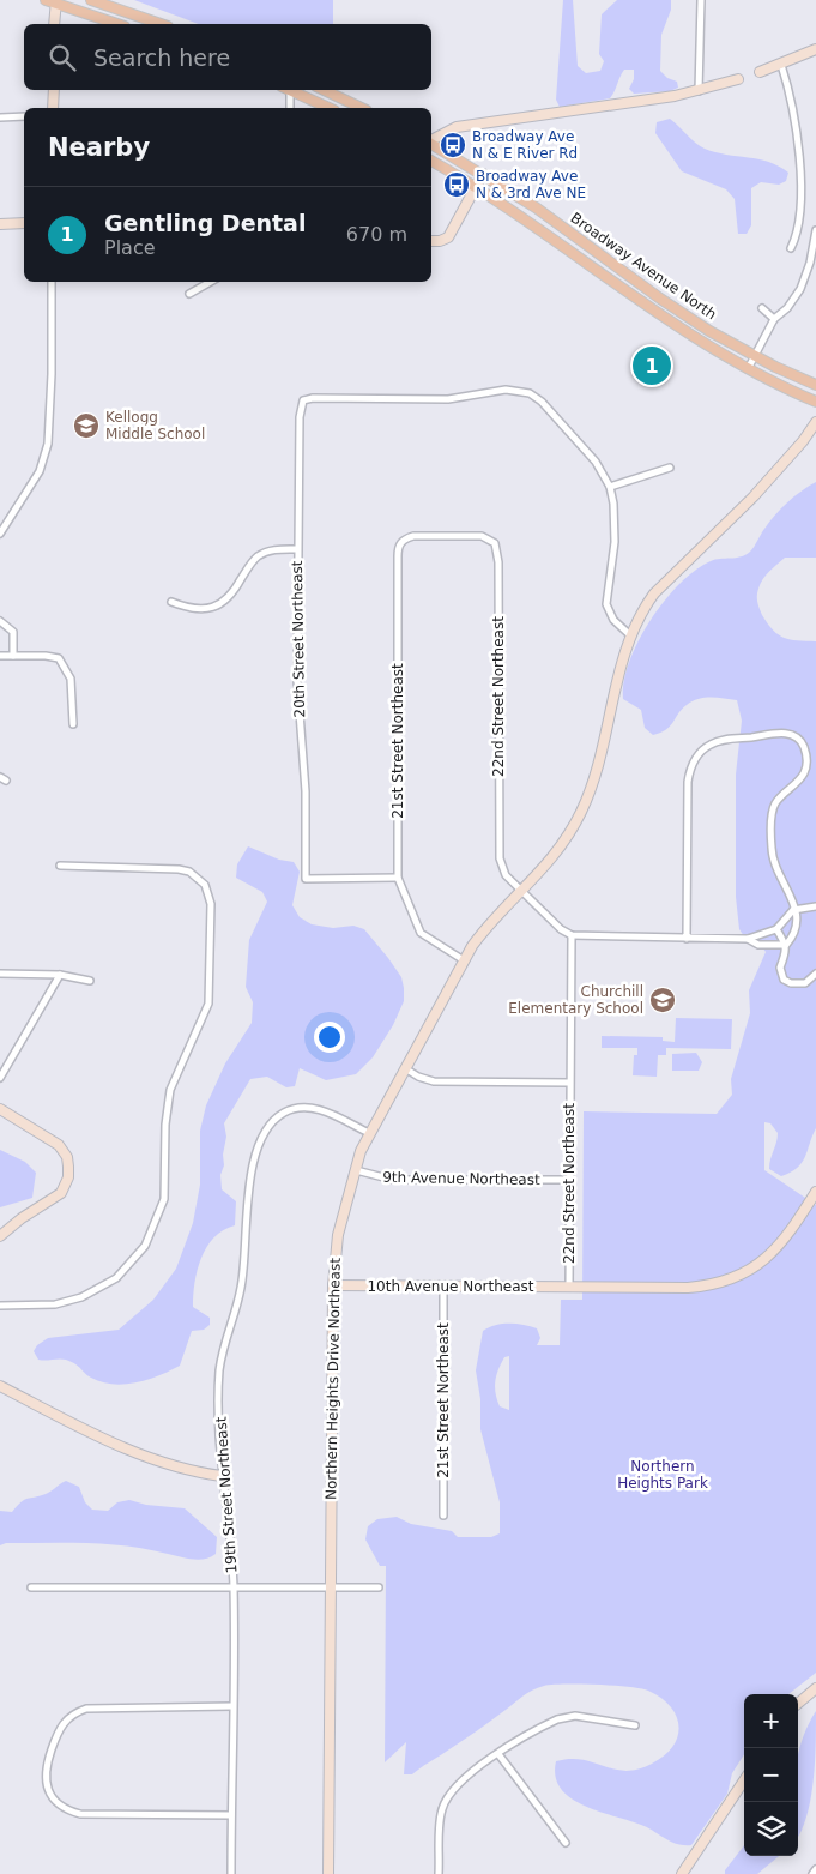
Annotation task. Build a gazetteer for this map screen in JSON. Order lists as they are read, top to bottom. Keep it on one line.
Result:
{"streets":{"main road":["Broadway Avenue North"],"street":["20th Street Northeast","22nd Street Northeast","21st Street Northeast","9th Avenue Northeast","10th Avenue Northeast","Northern Heights Drive Northeast","19th Street Northeast"]},"crossings":[["20th Street Northeast","21st Street Northeast"],["22nd Street Northeast","21st Street Northeast"],["22nd Street Northeast","9th Avenue Northeast"],["22nd Street Northeast","10th Avenue Northeast"],["22nd Street Northeast","Northern Heights Drive Northeast"],["21st Street Northeast","10th Avenue Northeast"],["21st Street Northeast","Northern Heights Drive Northeast"],["9th Avenue Northeast","Northern Heights Drive Northeast"],["10th Avenue Northeast","Northern Heights Drive Northeast"],["Northern Heights Drive Northeast","19th Street Northeast"]],"parks":["Northern Heights Park"],"places":{"bus stop":["Broadway Ave N & E River Rd","Broadway Ave N & 3rd Ave NE"],"school or university":["Kellogg Middle School","Churchill Elementary School"]},"page":{"search":"Search here","heading":"Nearby","list":[{"mark":"1","name":"Gentling Dental","note":"Place","value":"670 m"}],"pins":"1","map_buttons":["+","−"]}}
